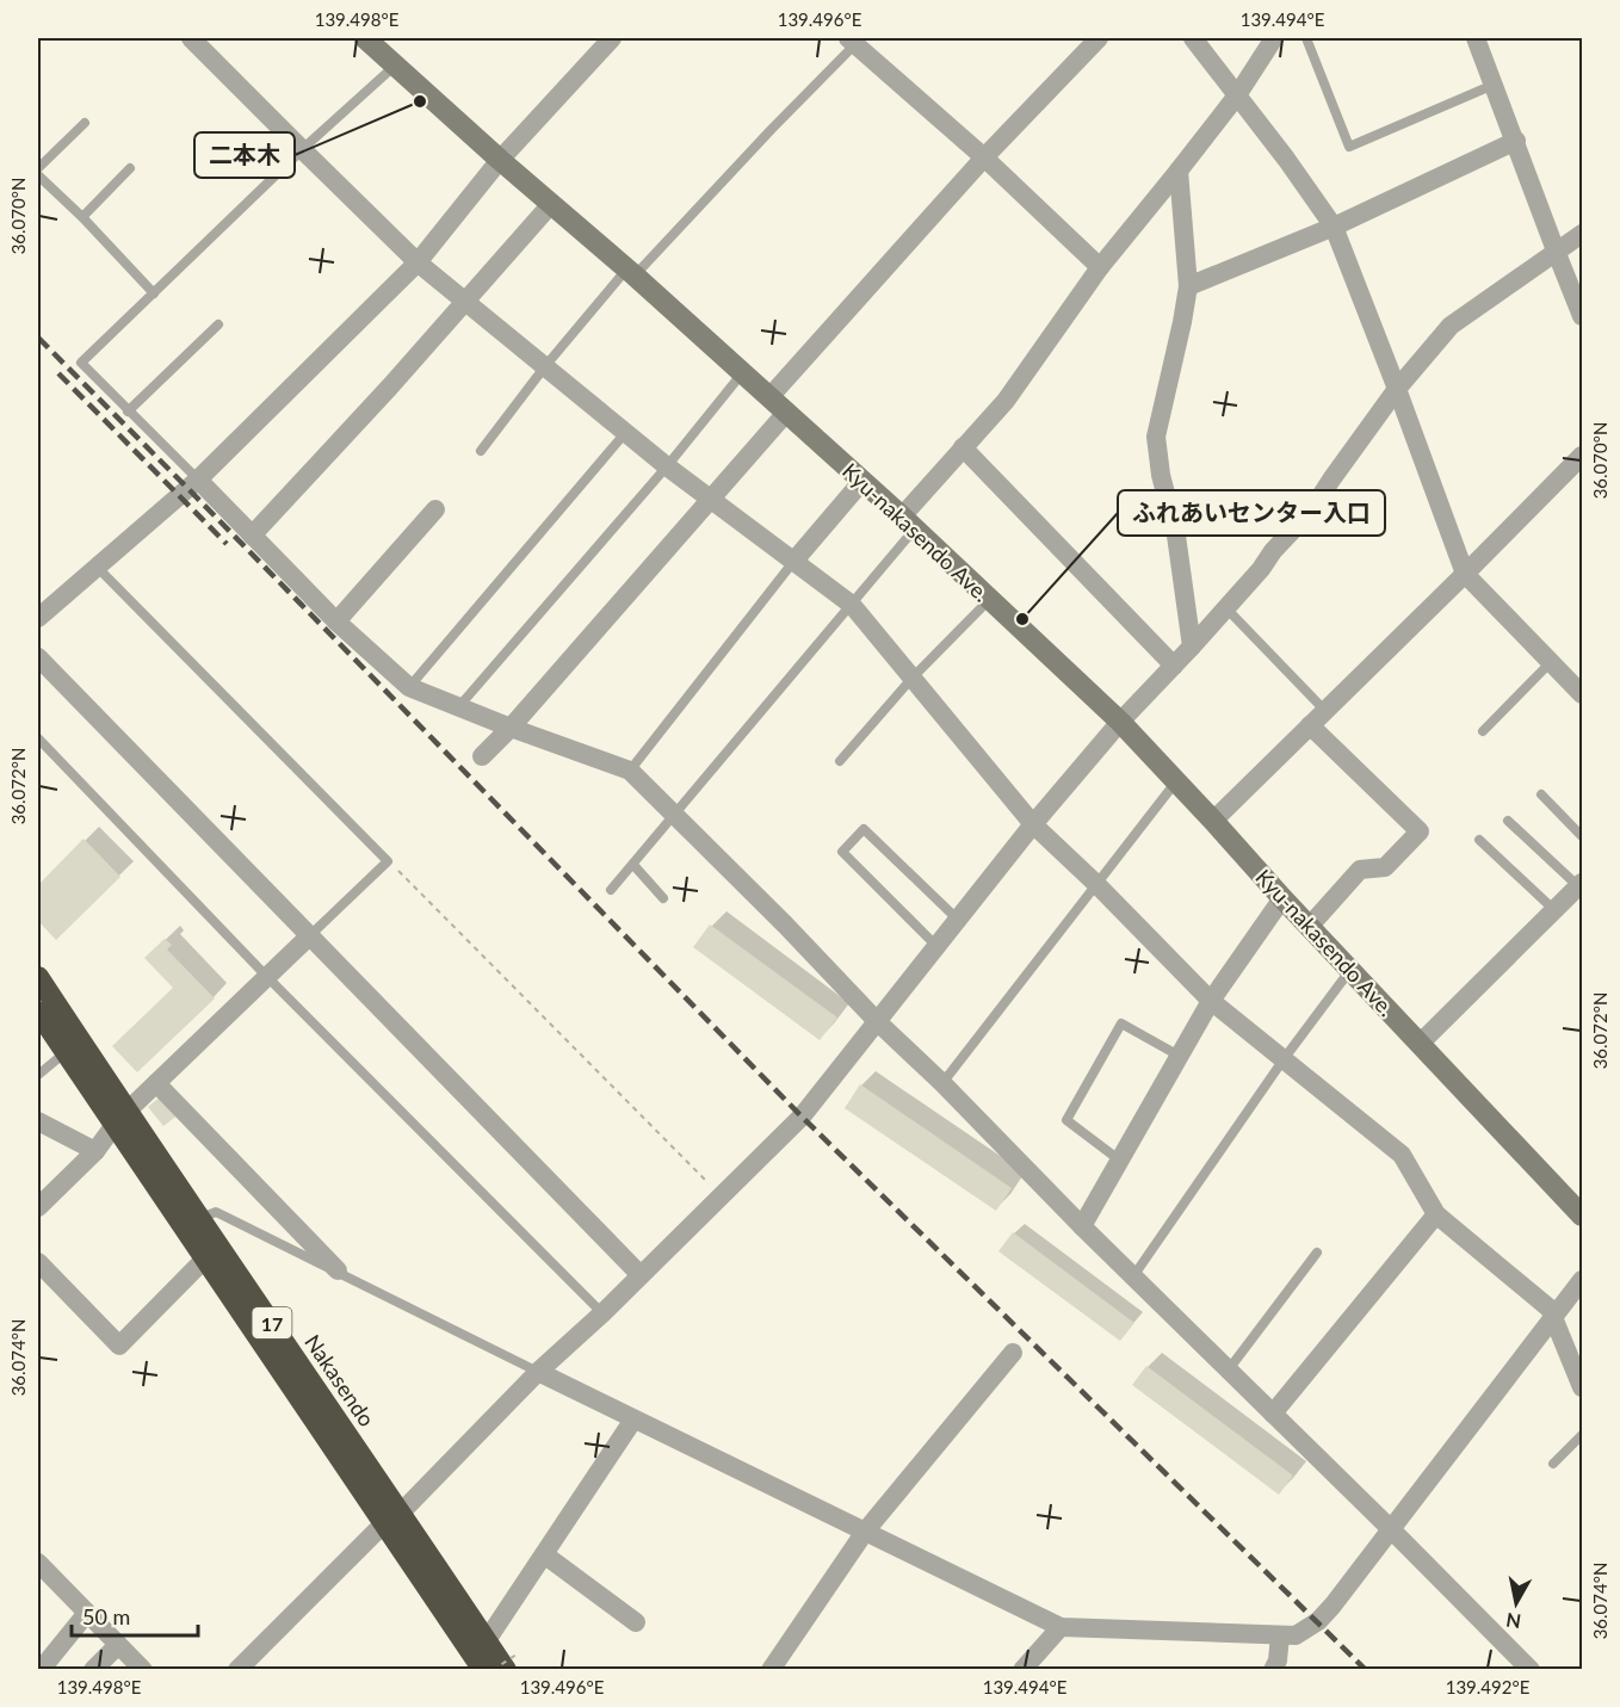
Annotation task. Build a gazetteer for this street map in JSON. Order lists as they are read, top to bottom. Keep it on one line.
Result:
{"streets":{"highway":["17","Nakasendo"],"main road":["Kyu-nakasendo Ave."]},"places":["二本木","ふれあいセンター入口"],"scale_bar":"50 m","north":"bottom","coordinates":["139.498°E","139.496°E","139.494°E","36.070°N","36.072°N","36.074°N","139.492°E"]}
